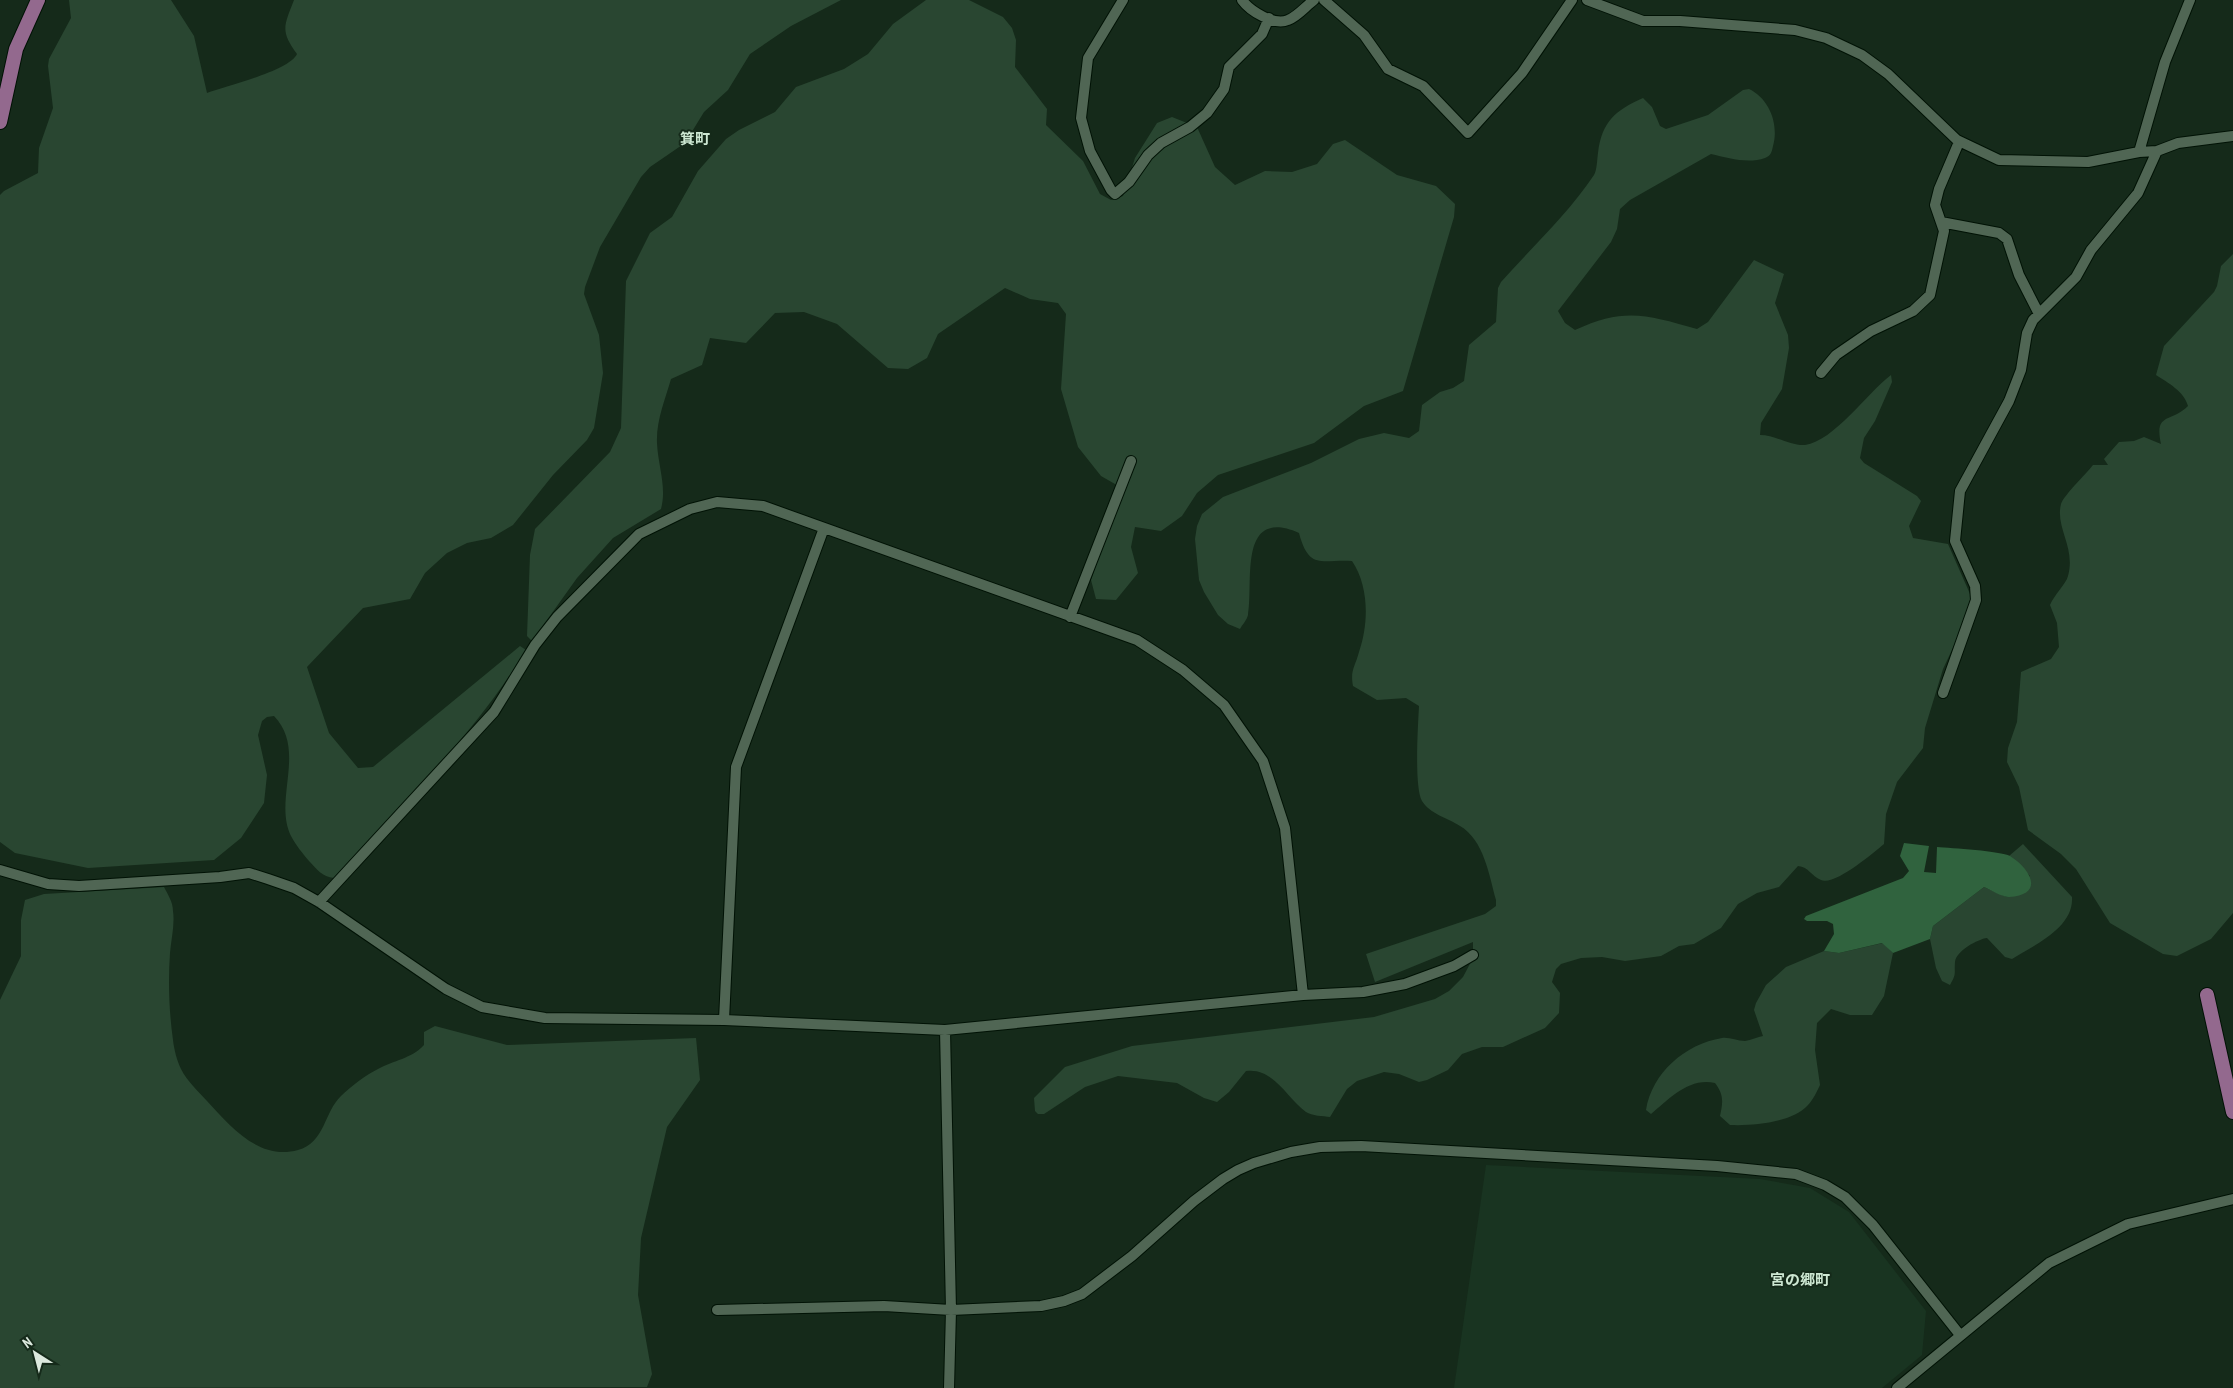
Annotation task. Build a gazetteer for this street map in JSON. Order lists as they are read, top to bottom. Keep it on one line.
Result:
{"districts":["箕町","宮の郷町"],"north":"top left"}
